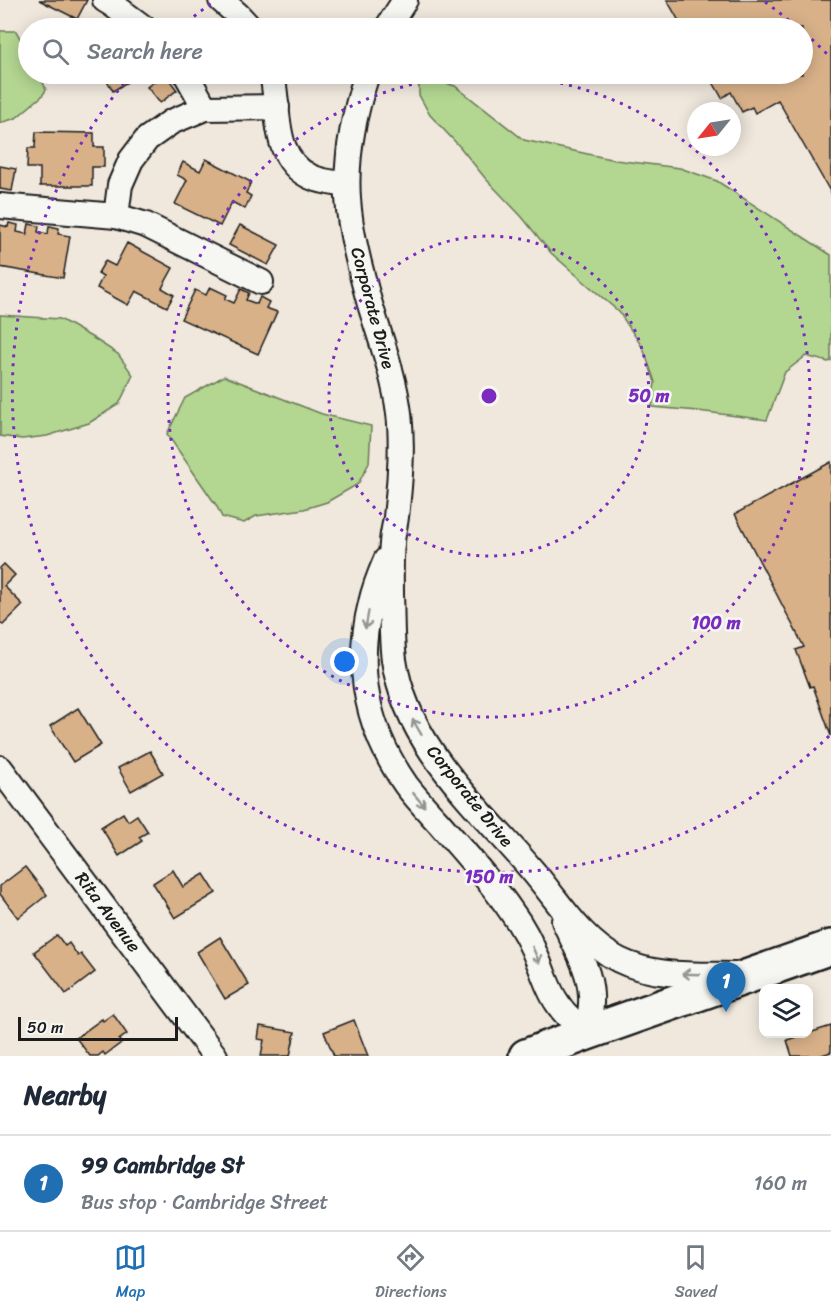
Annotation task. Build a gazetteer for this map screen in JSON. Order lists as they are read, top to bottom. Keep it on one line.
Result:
{"streets":{"street":["Corporate Drive","Rita Avenue"]},"scale_bar":"50 m","north":"bottom left","page":{"search":"Search here","pins":"1","scale":"50 m","heading":"Nearby","list":[{"mark":"1","name":"99 Cambridge St","note":"Bus stop · Cambridge Street","value":"160 m"}],"nav":["Map","Directions","Saved"]},"rings":["50 m","100 m","150 m"]}
